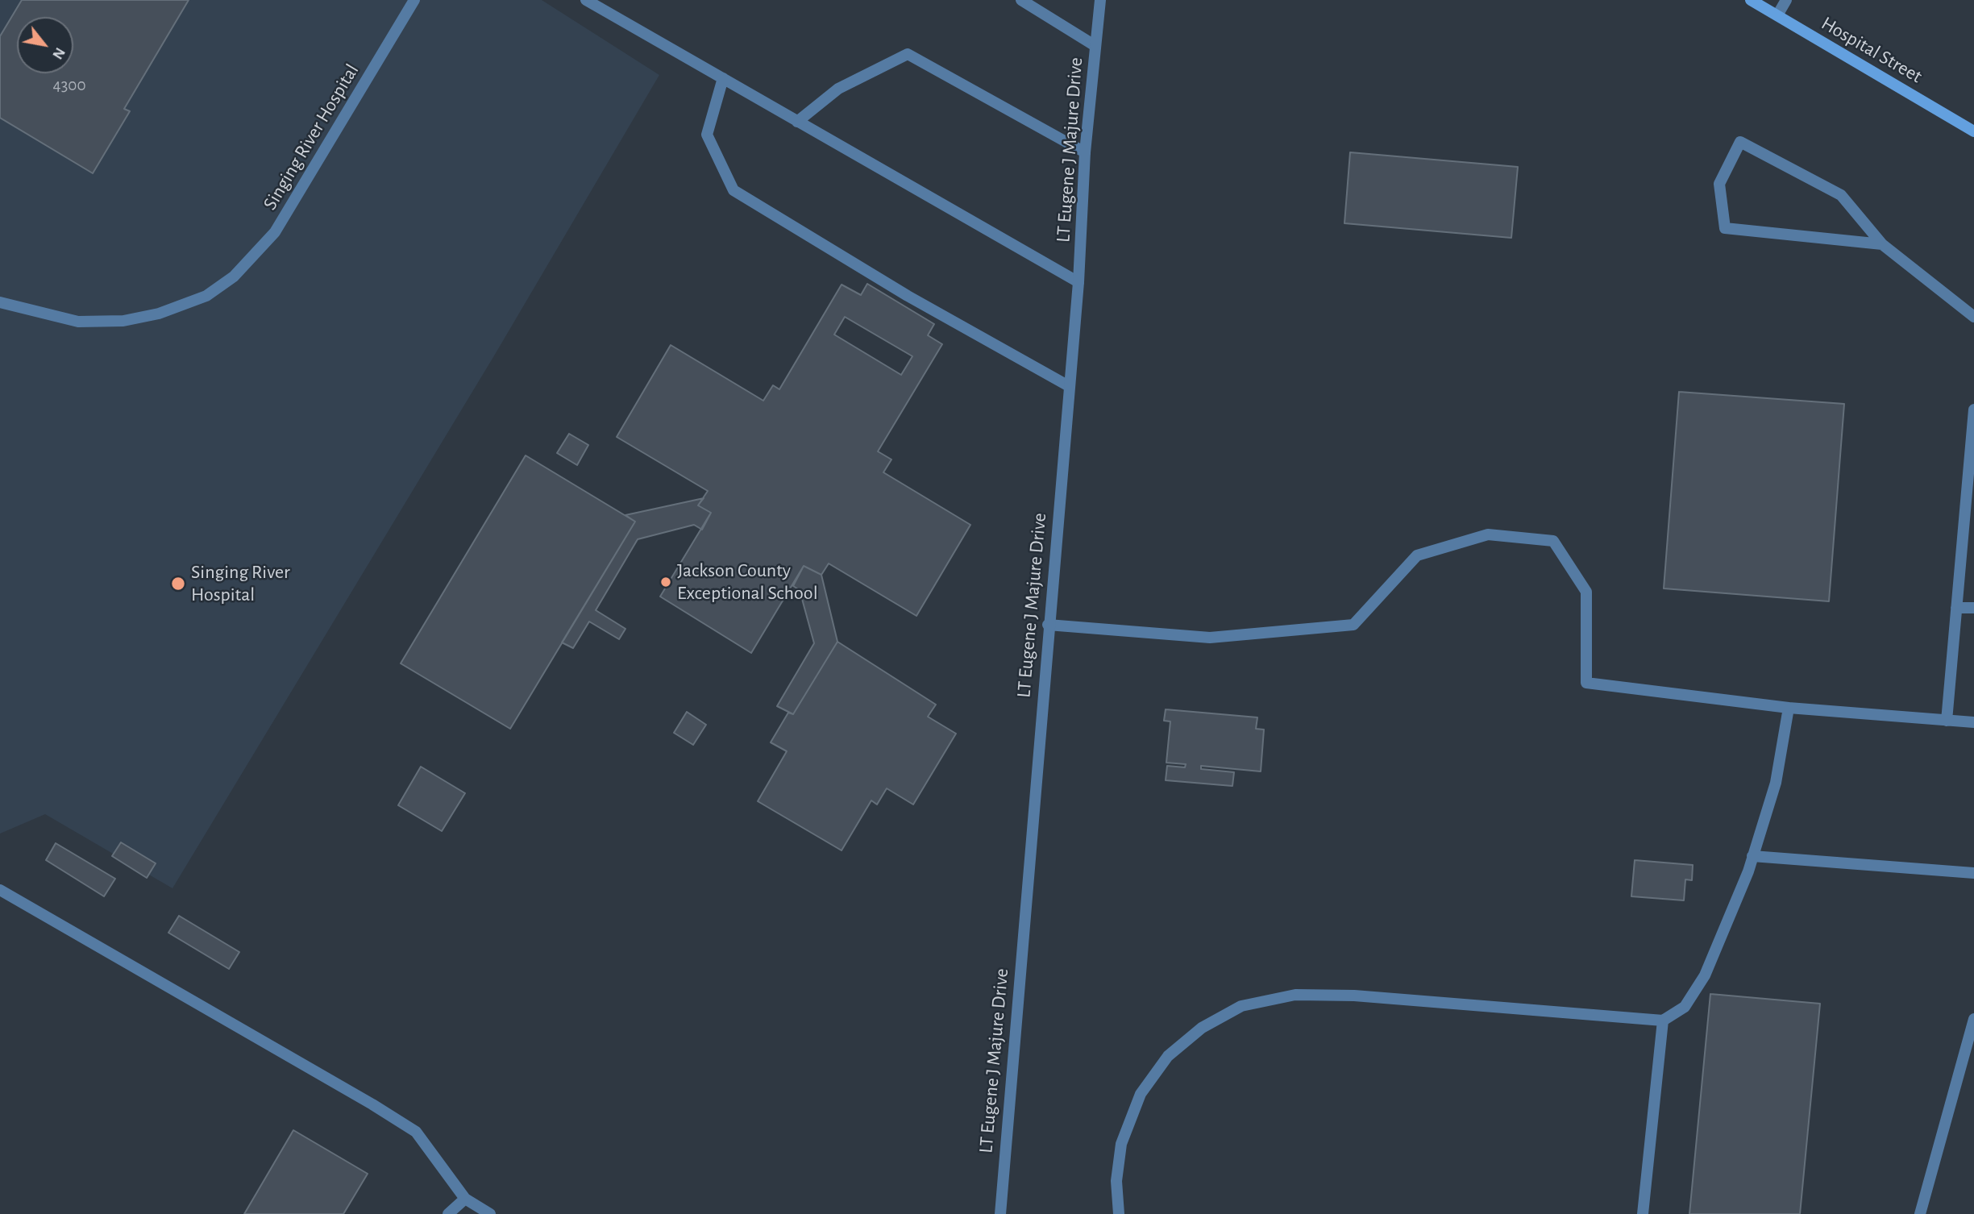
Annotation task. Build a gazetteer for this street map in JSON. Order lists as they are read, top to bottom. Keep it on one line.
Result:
{"streets":{"street":["Hospital Street","Singing River Hospital","LT Eugene J Majure Drive"]},"places":["Jackson County Exceptional School","Singing River Hospital"],"house_numbers":["4300"],"north":"bottom right"}
